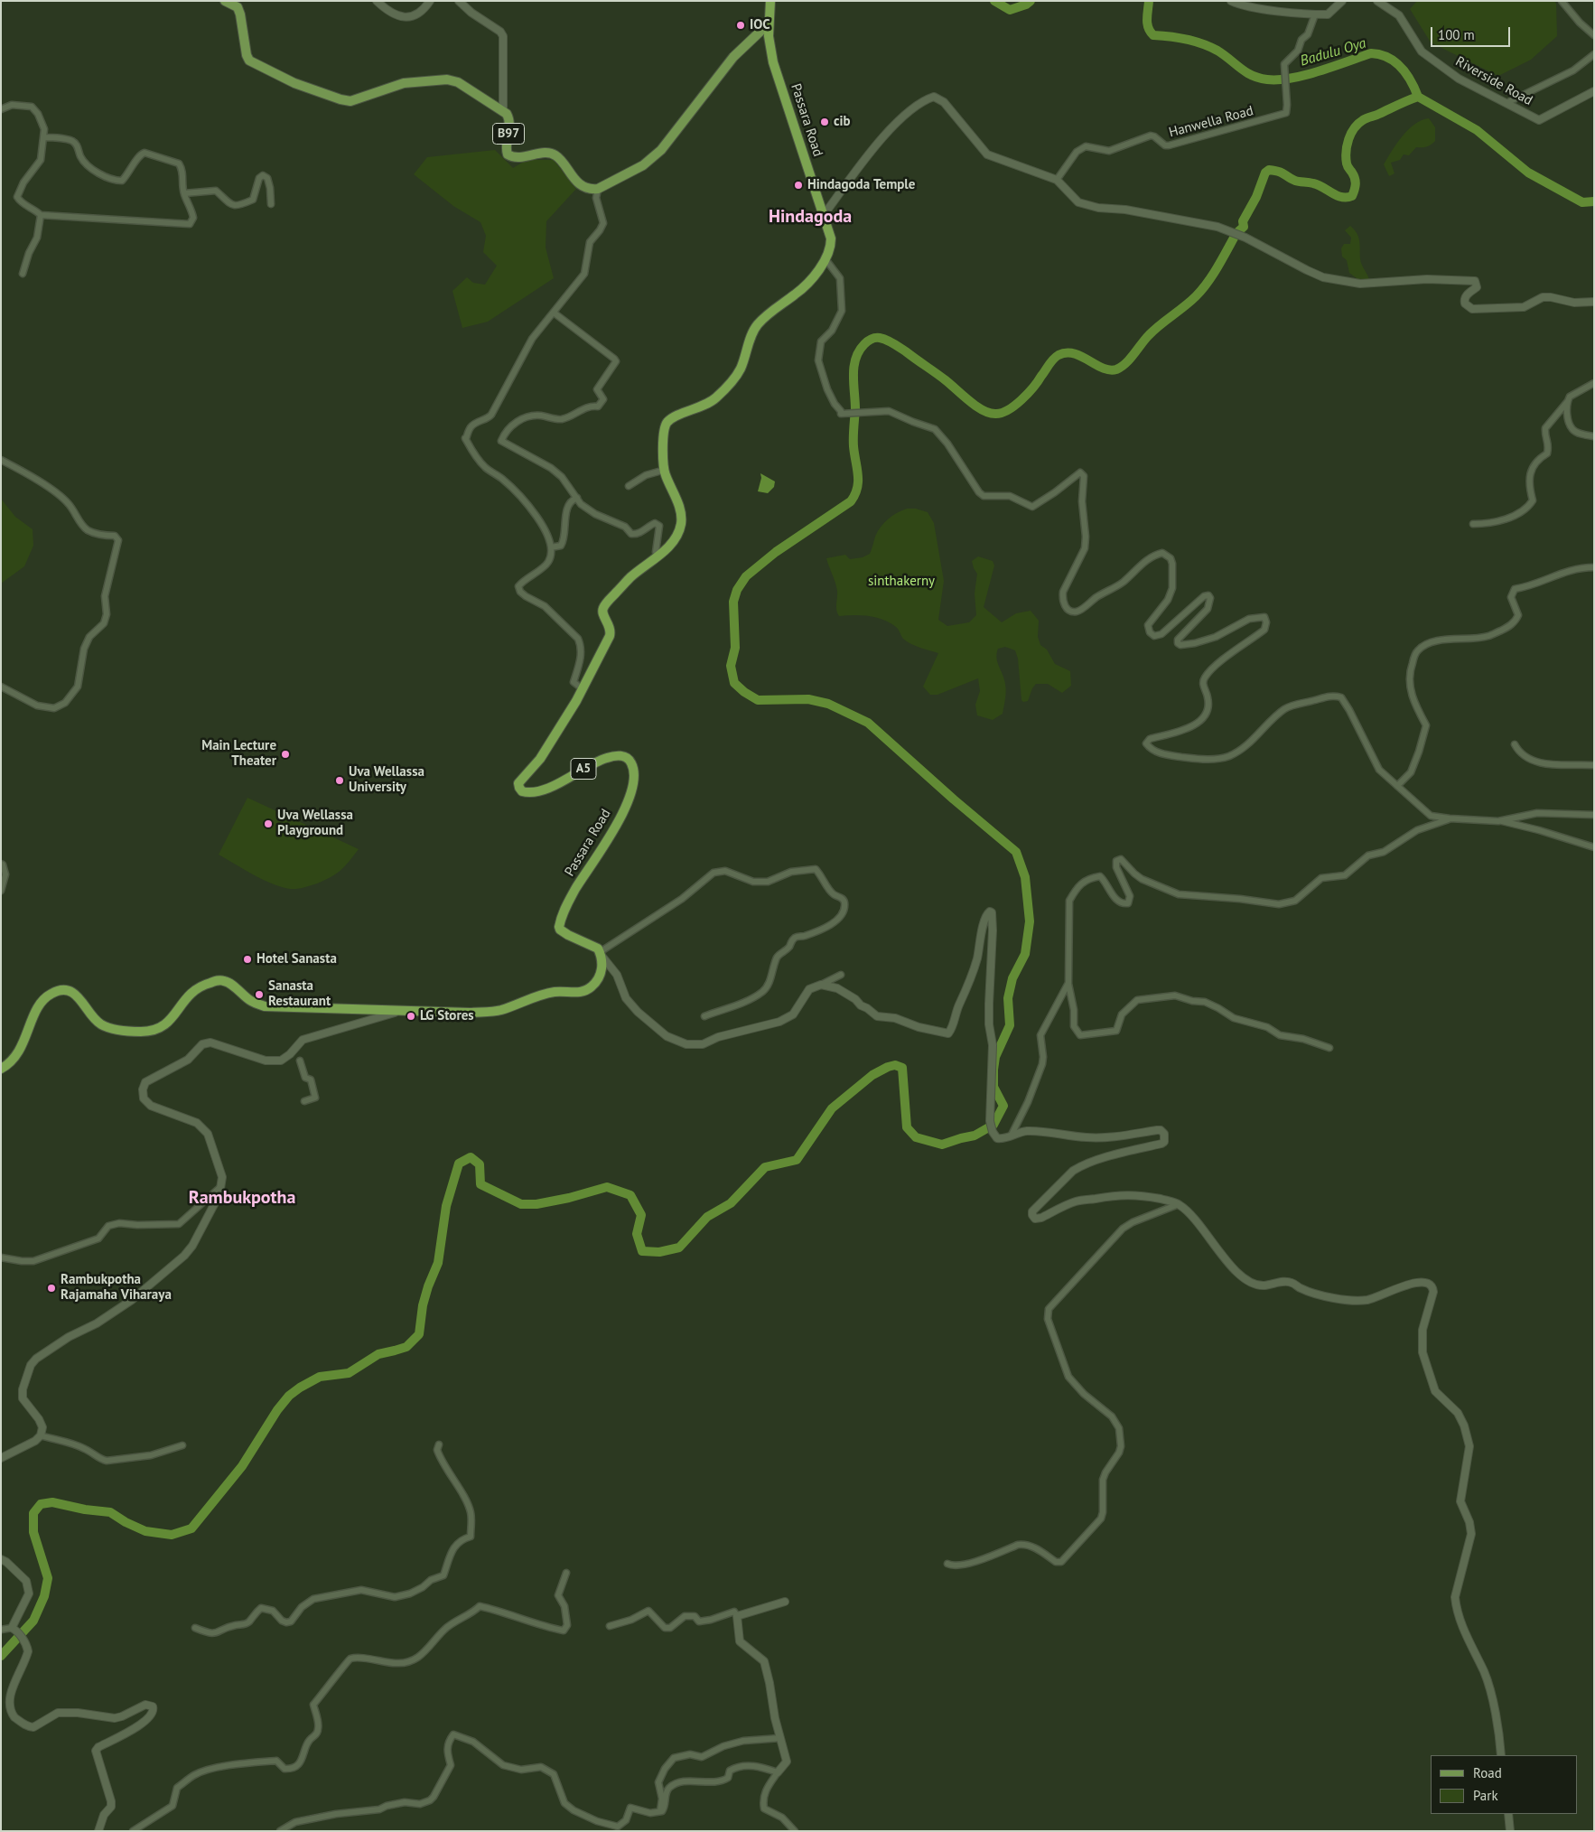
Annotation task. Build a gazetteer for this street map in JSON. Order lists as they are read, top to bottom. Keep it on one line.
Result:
{"streets":{"highway":["Passara Road","A5"],"main road":["B97"],"street":["Riverside Road","Hanwella Road"]},"districts":["Hindagoda","Rambukpotha"],"water":["Badulu Oya"],"parks":["sinthakerny"],"places":["IOC","cib","Hindagoda Temple","Main Lecture Theater","Uva Wellassa University","Uva Wellassa Playground","Hotel Sanasta","Sanasta Restaurant","LG Stores","Rambukpotha Rajamaha Viharaya"],"legend":["Road","Park"],"scale_bar":"100 m"}
